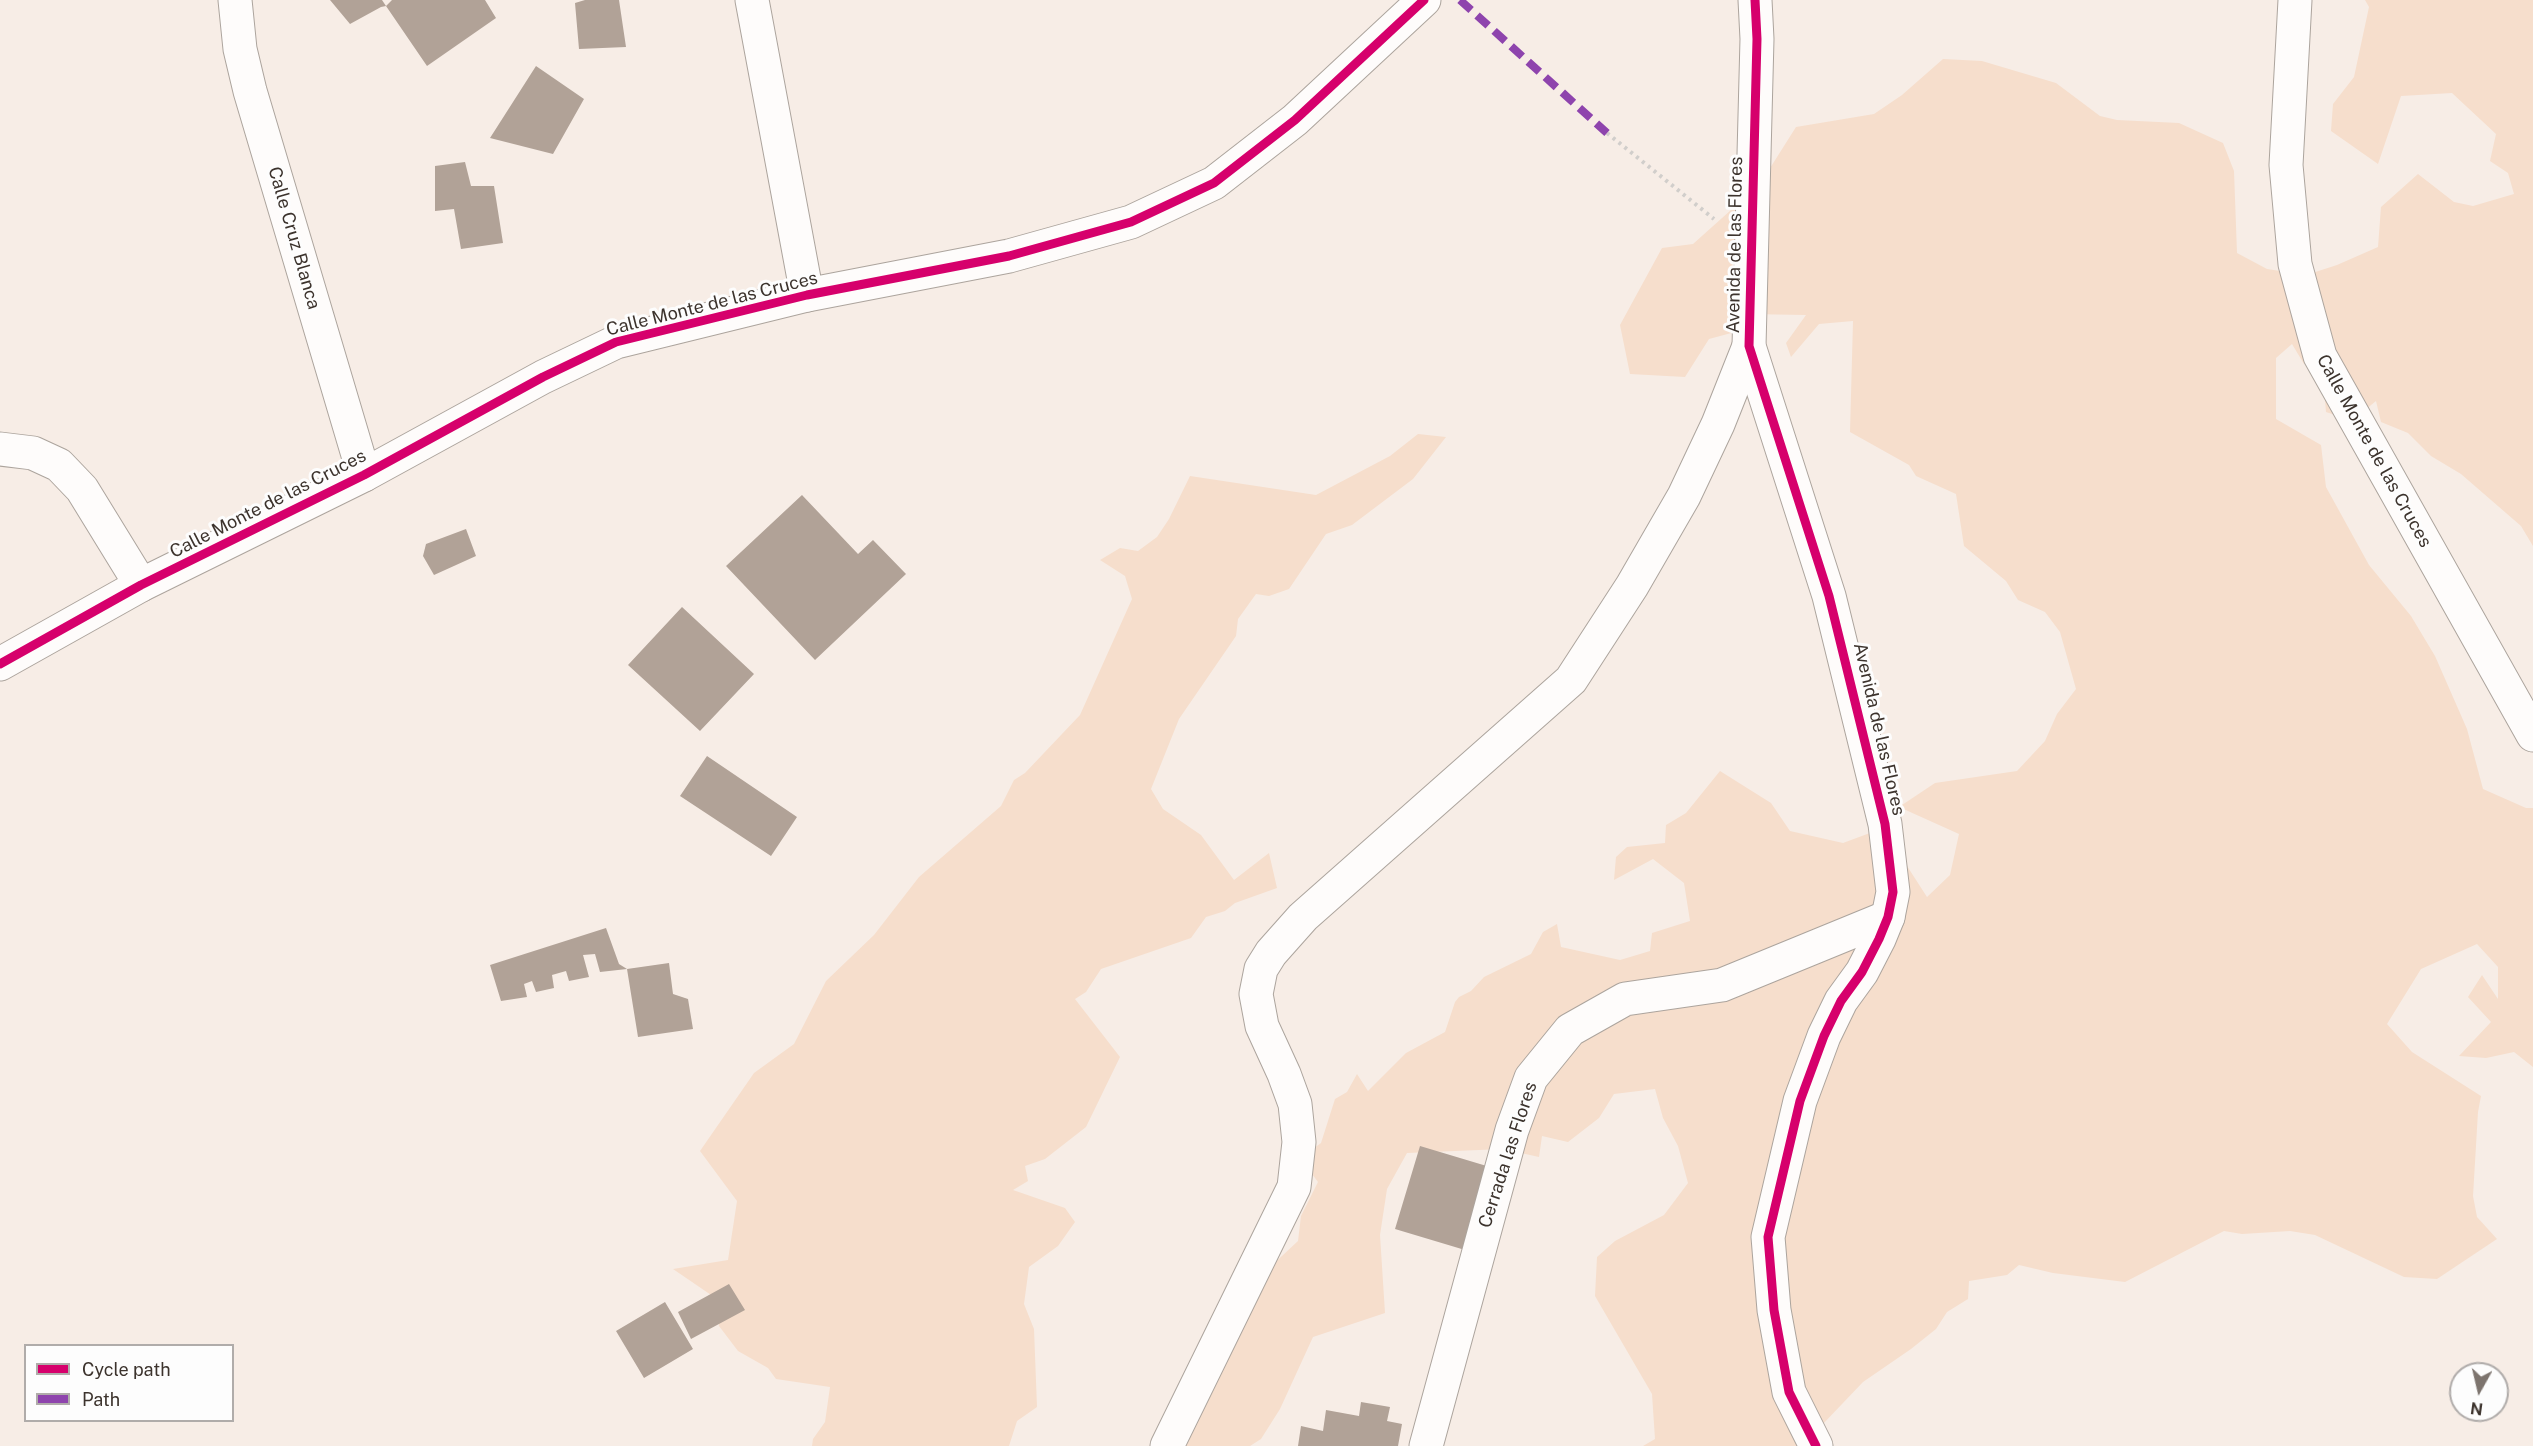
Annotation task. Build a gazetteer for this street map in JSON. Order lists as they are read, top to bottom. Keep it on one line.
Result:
{"streets":{"street":["Calle Cruz Blanca","Avenida de las Flores","Calle Monte de las Cruces","Cerrada las Flores"]},"crossings":[["Calle Cruz Blanca","Calle Monte de las Cruces"],["Avenida de las Flores","Cerrada las Flores"]],"legend":["Cycle path","Path"],"north":"bottom"}
